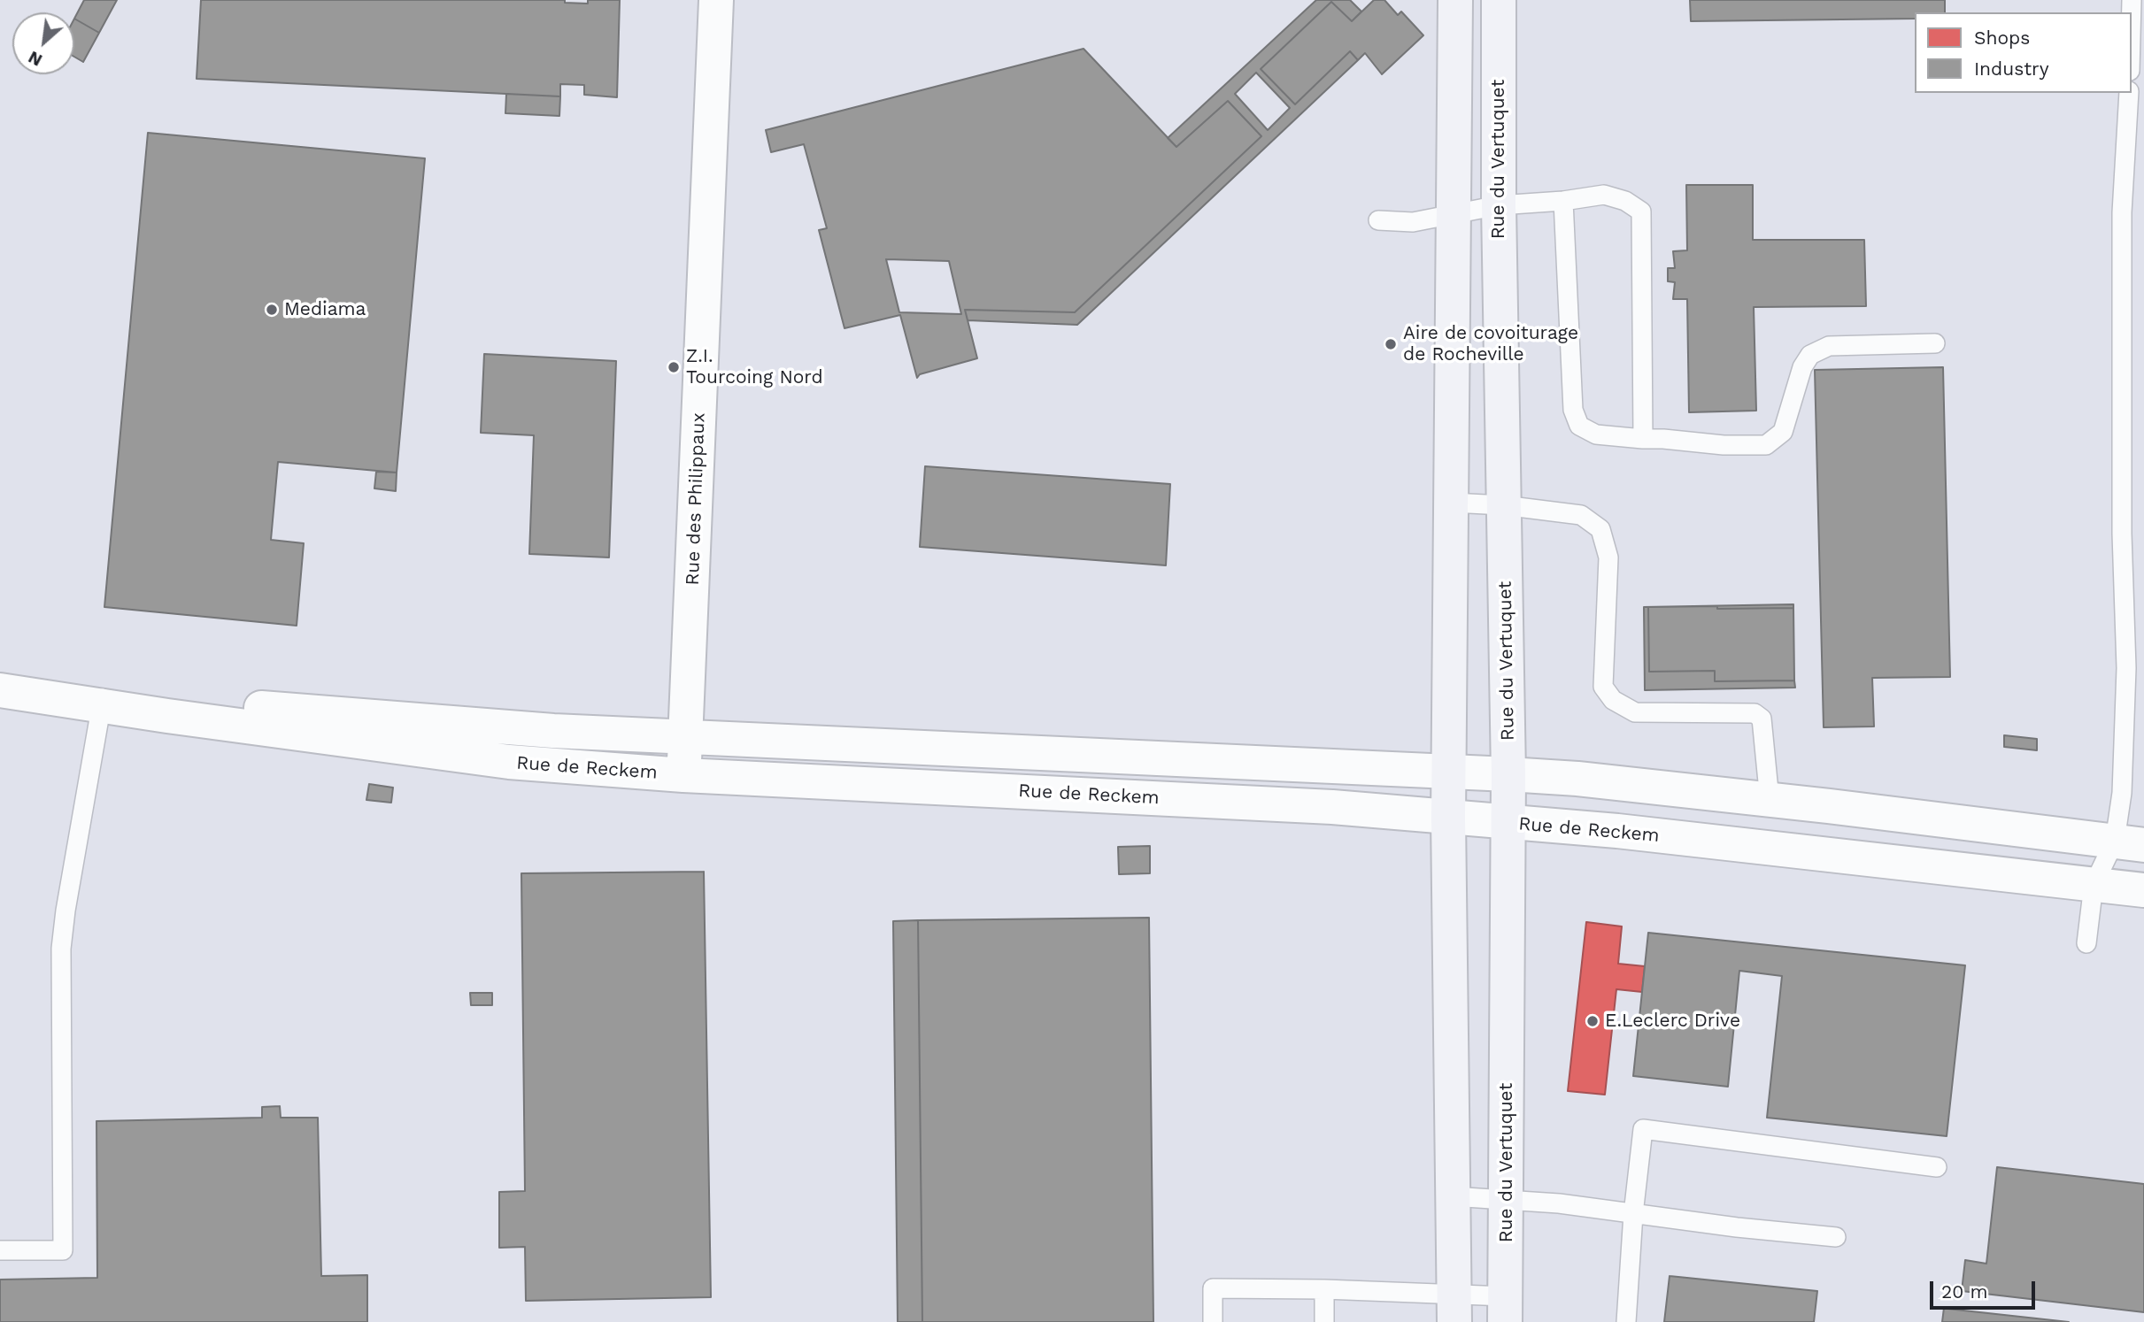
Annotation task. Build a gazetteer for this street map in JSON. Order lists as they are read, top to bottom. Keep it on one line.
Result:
{"streets":{"street":["Rue du Vertuquet","Rue des Philippaux","Rue de Reckem"]},"crossings":[["Rue du Vertuquet","Rue de Reckem"],["Rue des Philippaux","Rue de Reckem"]],"places":["Mediama","Aire de covoiturage de Rocheville","Z.I. Tourcoing Nord","E.Leclerc Drive"],"legend":["Shops","Industry"],"scale_bar":"20 m","north":"bottom left"}
